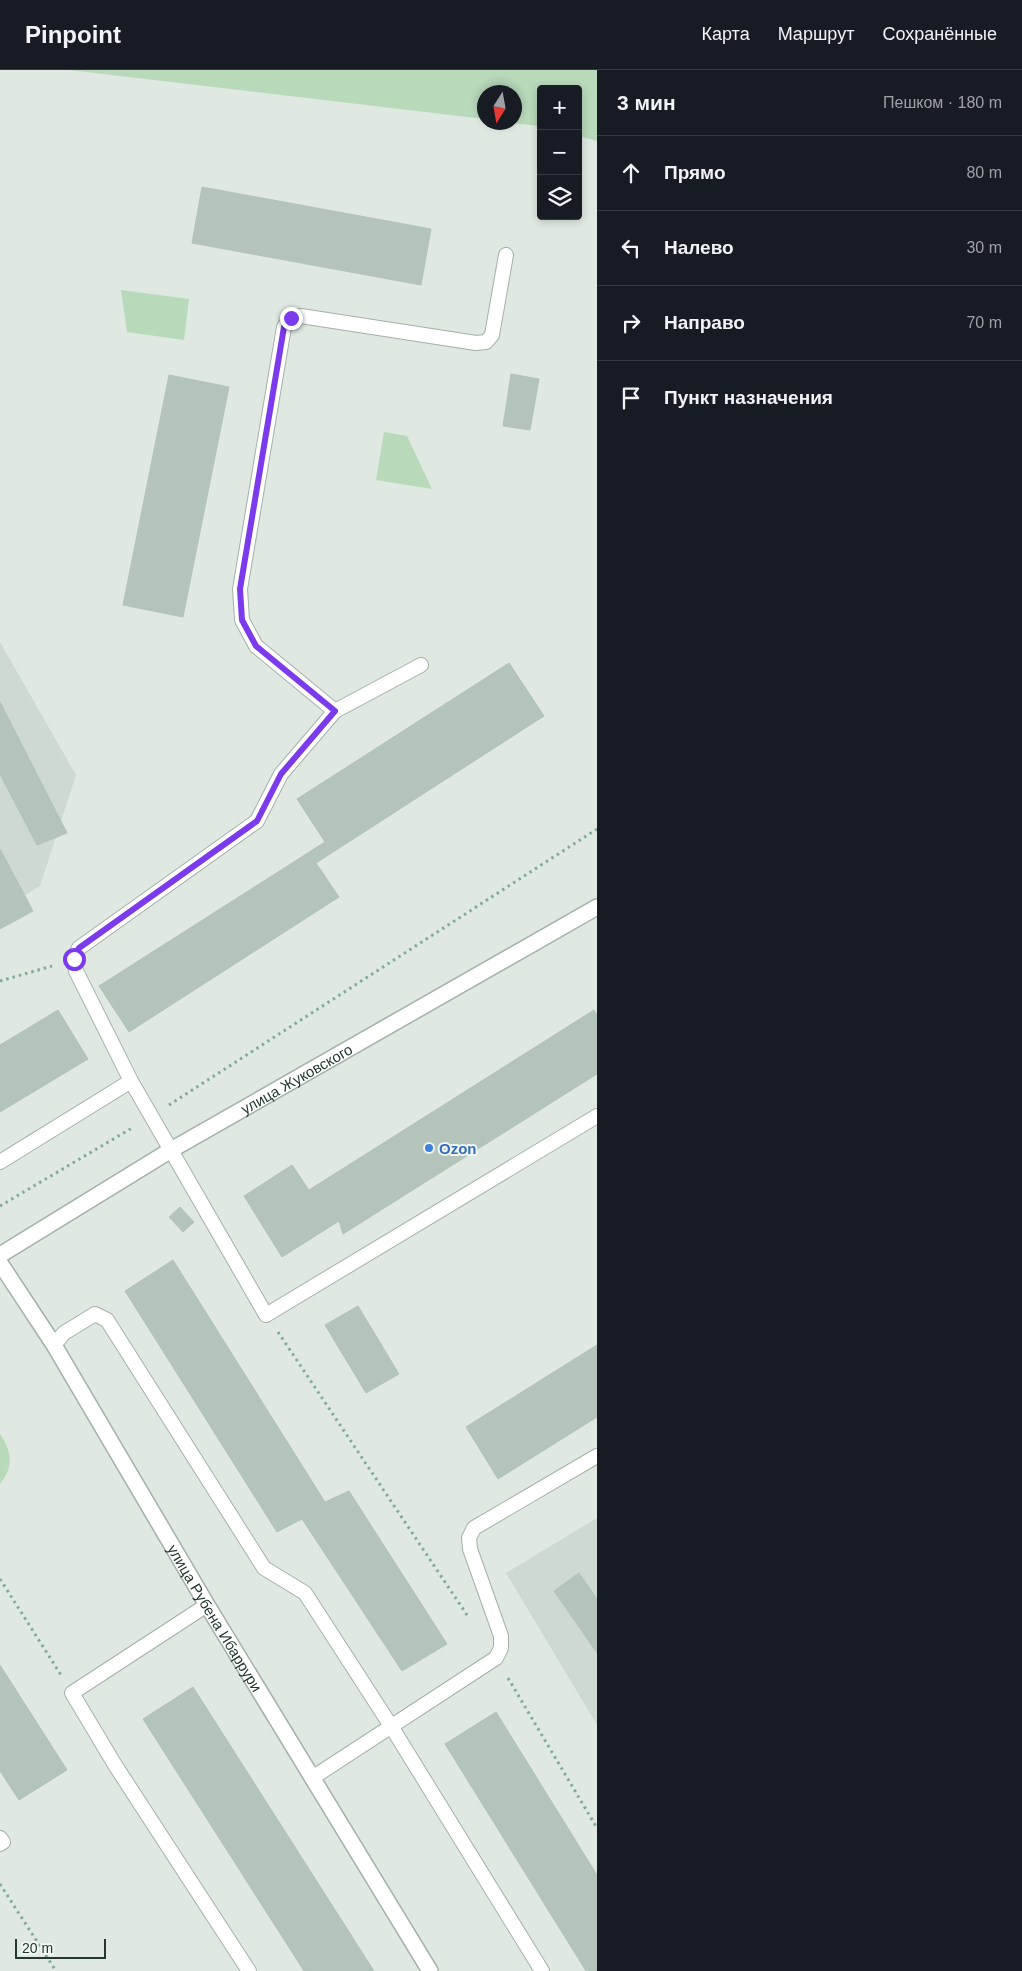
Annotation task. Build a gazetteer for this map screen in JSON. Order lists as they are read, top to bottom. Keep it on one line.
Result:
{"streets":{"street":["улица Жуковского","улица Рубена Ибаррури"]},"places":["Ozon"],"scale_bar":"20 m","north":"bottom","page":{"header":"Pinpoint","nav":["Карта","Маршрут","Сохранённые"],"heading":["3 мин","Пешком · 180 m"],"map_buttons":["+","−"],"list":[["Прямо","80 m"],["Налево","30 m"],["Направо","70 m"],"Пункт назначения"],"scale":"20 m"}}
